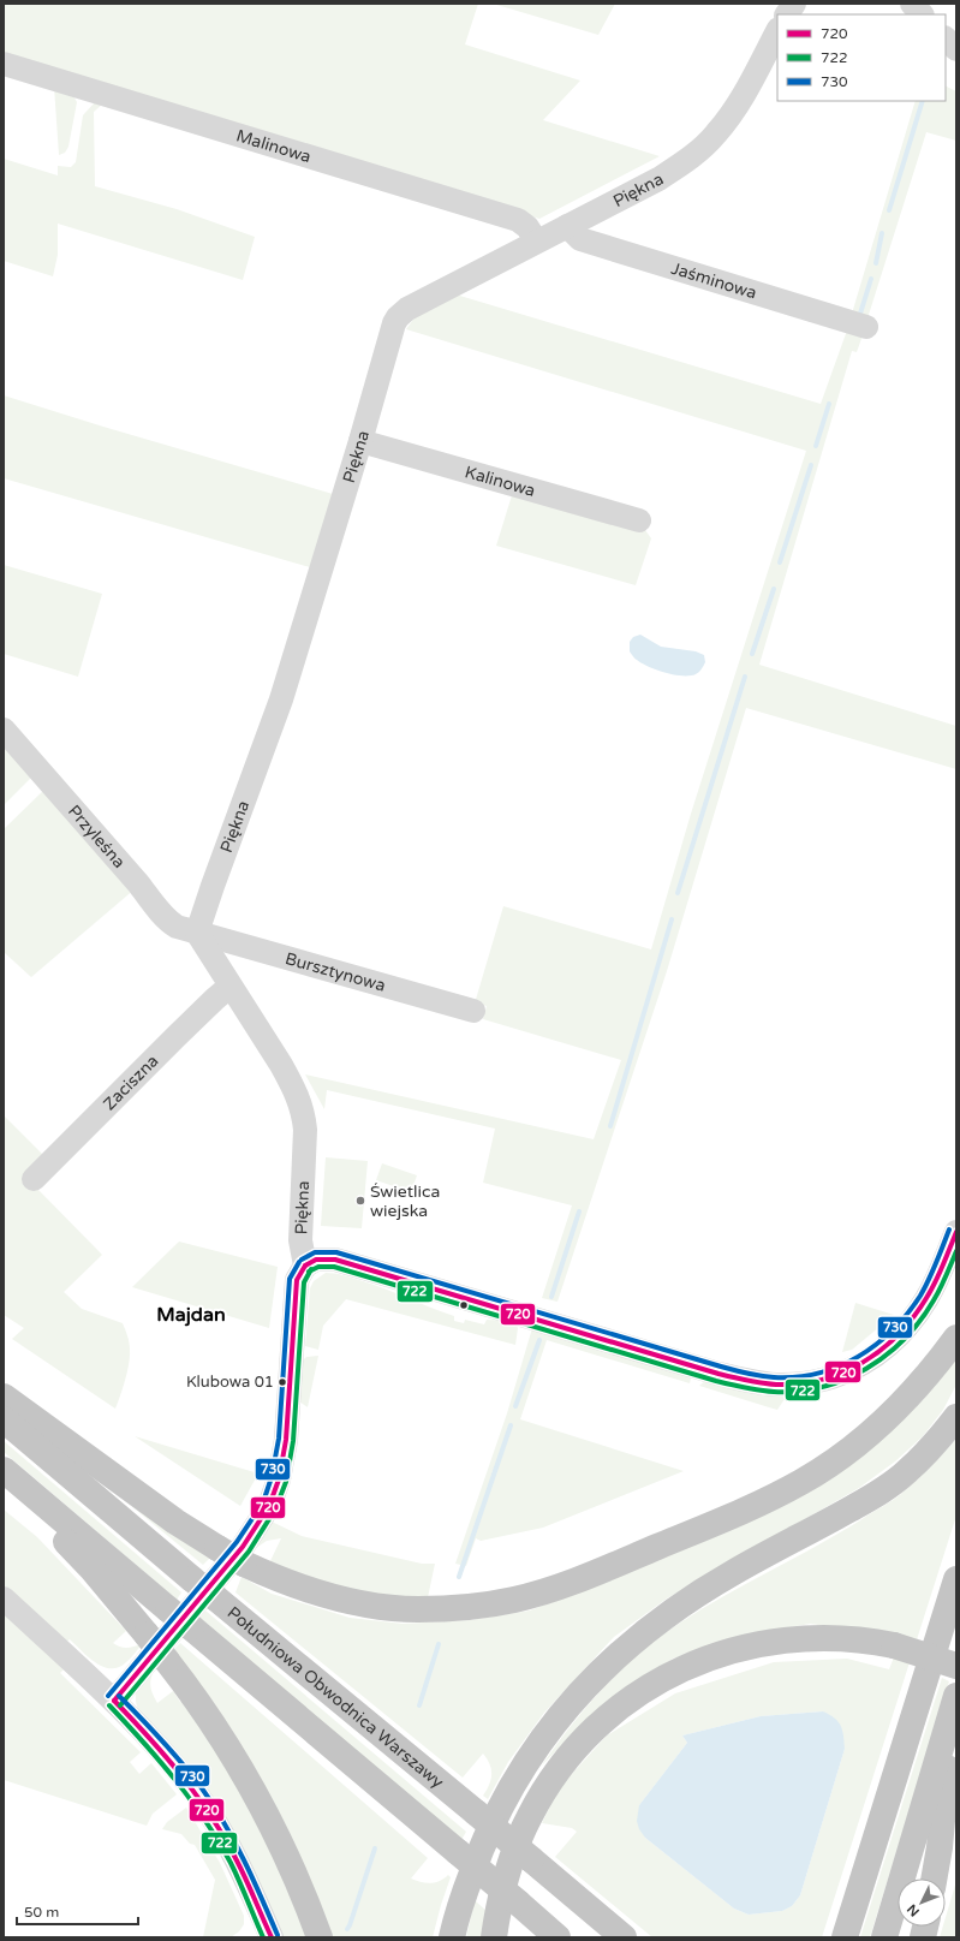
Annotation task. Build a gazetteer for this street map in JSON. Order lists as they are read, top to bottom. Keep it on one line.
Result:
{"streets":{"highway":["Południowa Obwodnica Warszawy"],"street":["Malinowa","Piękna","Jaśminowa","Kalinowa","Przyleśna","Bursztynowa","Zaciszna"]},"crossings":[["Malinowa","Piękna"],["Piękna","Jaśminowa"],["Piękna","Kalinowa"],["Piękna","Przyleśna"],["Piękna","Bursztynowa"],["Piękna","Zaciszna"],["Przyleśna","Bursztynowa"]],"districts":["Majdan"],"places":["Świetlica wiejska","Klubowa 01"],"lines":["transit line 730","transit line 720","transit line 722"],"legend":["720","722","730"],"scale_bar":"50 m","north":"bottom left"}
